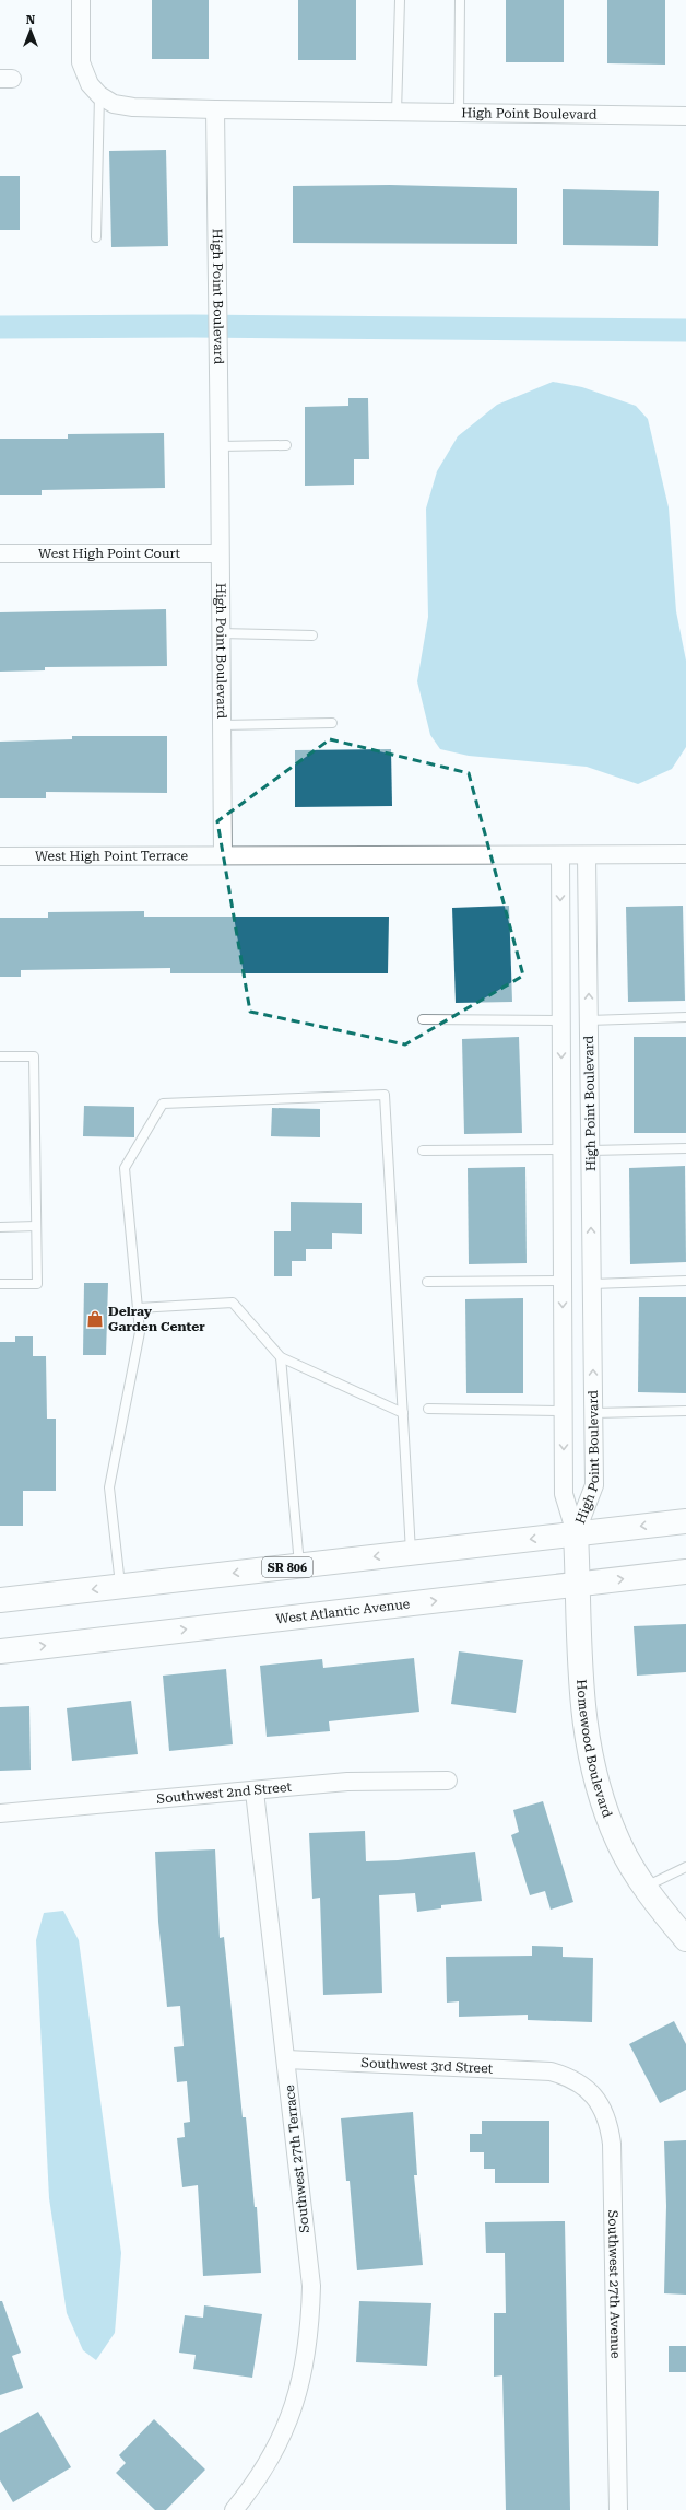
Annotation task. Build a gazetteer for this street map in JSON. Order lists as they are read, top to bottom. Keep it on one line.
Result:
{"streets":{"main road":["SR 806","West Atlantic Avenue","Homewood Boulevard"],"street":["High Point Boulevard","West High Point Court","West High Point Terrace","Southwest 2nd Street","Southwest 3rd Street","Southwest 27th Terrace","Southwest 27th Avenue"]},"crossings":[["High Point Boulevard","West High Point Court"],["High Point Boulevard","West High Point Terrace"],["High Point Boulevard","SR 806"],["High Point Boulevard","Homewood Boulevard"],["SR 806","Homewood Boulevard"],["West Atlantic Avenue","Homewood Boulevard"],["Southwest 2nd Street","Southwest 27th Terrace"],["Southwest 3rd Street","Southwest 27th Terrace"],["Southwest 3rd Street","Southwest 27th Avenue"]],"places":{"shop":["Delray Garden Center"]},"north":"top"}
